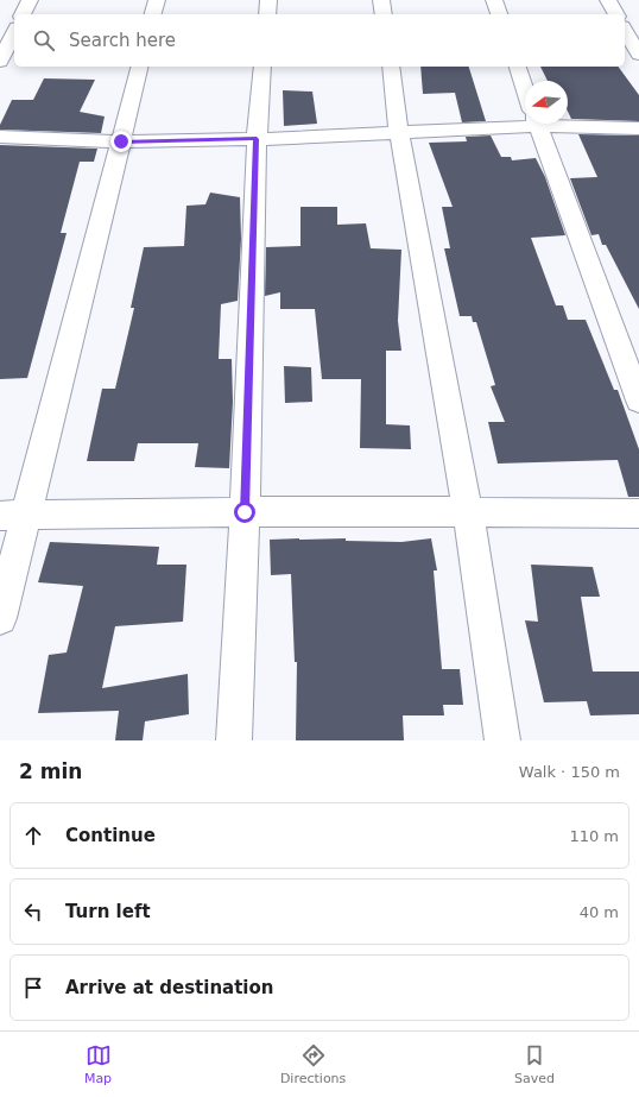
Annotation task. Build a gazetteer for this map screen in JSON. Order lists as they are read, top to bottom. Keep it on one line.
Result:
{"north":"left","page":{"search":"Search here","heading":["2 min","Walk · 150 m"],"list":[["Continue","110 m"],["Turn left","40 m"],"Arrive at destination"],"nav":["Map","Directions","Saved"]}}
